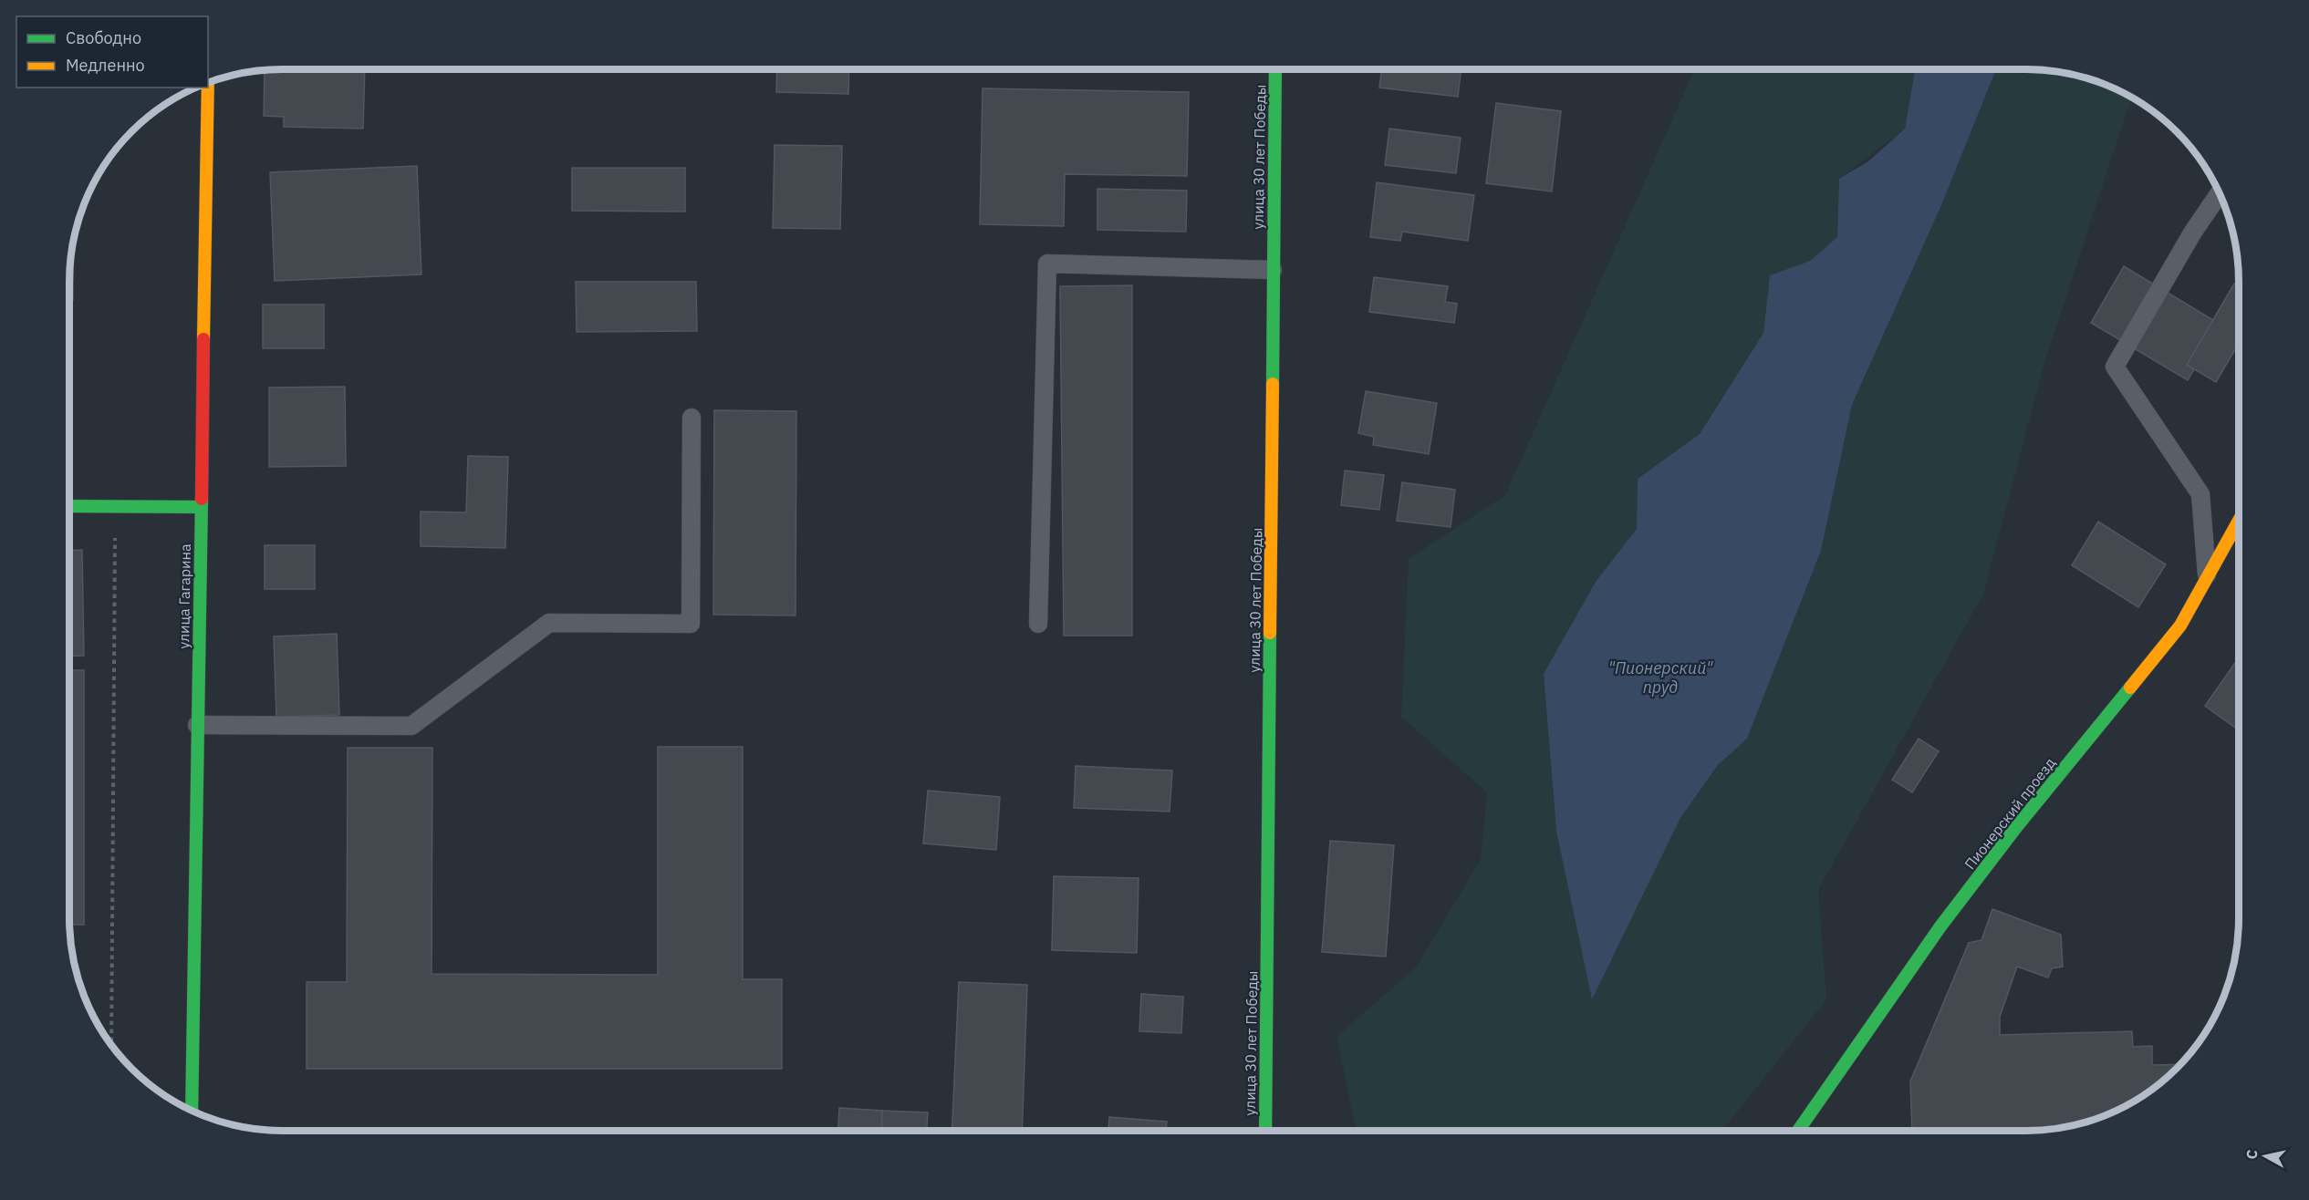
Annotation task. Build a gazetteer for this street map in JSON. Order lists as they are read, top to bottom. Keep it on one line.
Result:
{"streets":{"street":["улица 30 лет Победы","улица Гагарина","Пионерский проезд"]},"water":["\"Пионерский\" пруд"],"legend":["Свободно","Медленно"],"north":"left"}
